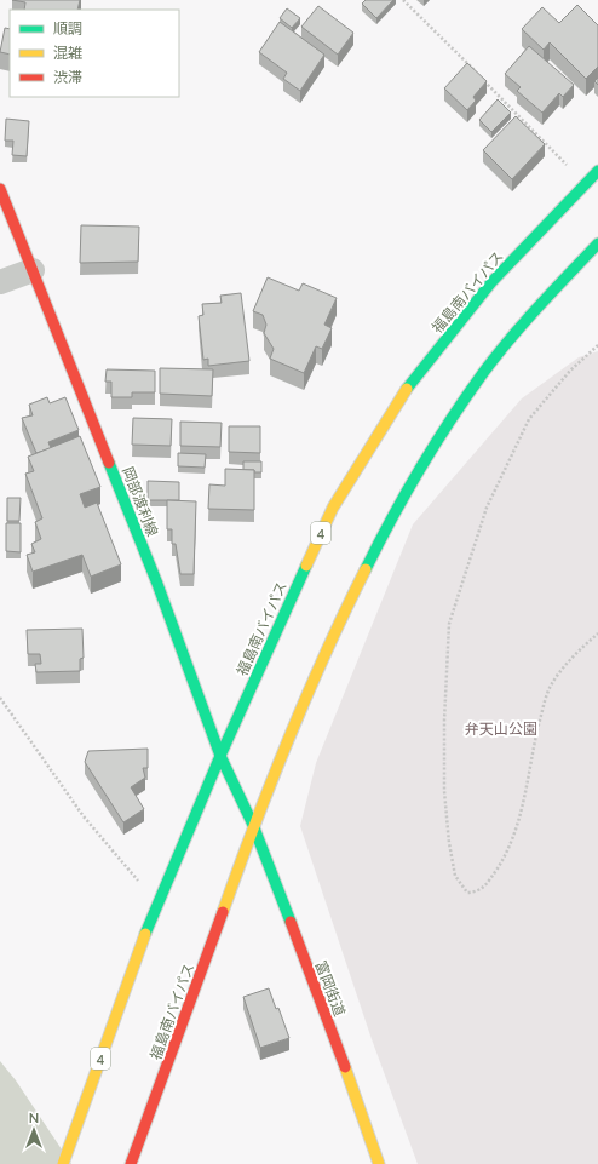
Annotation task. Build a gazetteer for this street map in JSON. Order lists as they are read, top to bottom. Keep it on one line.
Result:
{"streets":{"main road":["福島南バイパス","岡部渡利線","4","富岡街道"]},"crossings":[["福島南バイパス","岡部渡利線"],["福島南バイパス","富岡街道"],["岡部渡利線","富岡街道"]],"parks":["弁天山公園"],"legend":["順調","混雑","渋滞"],"north":"top"}
